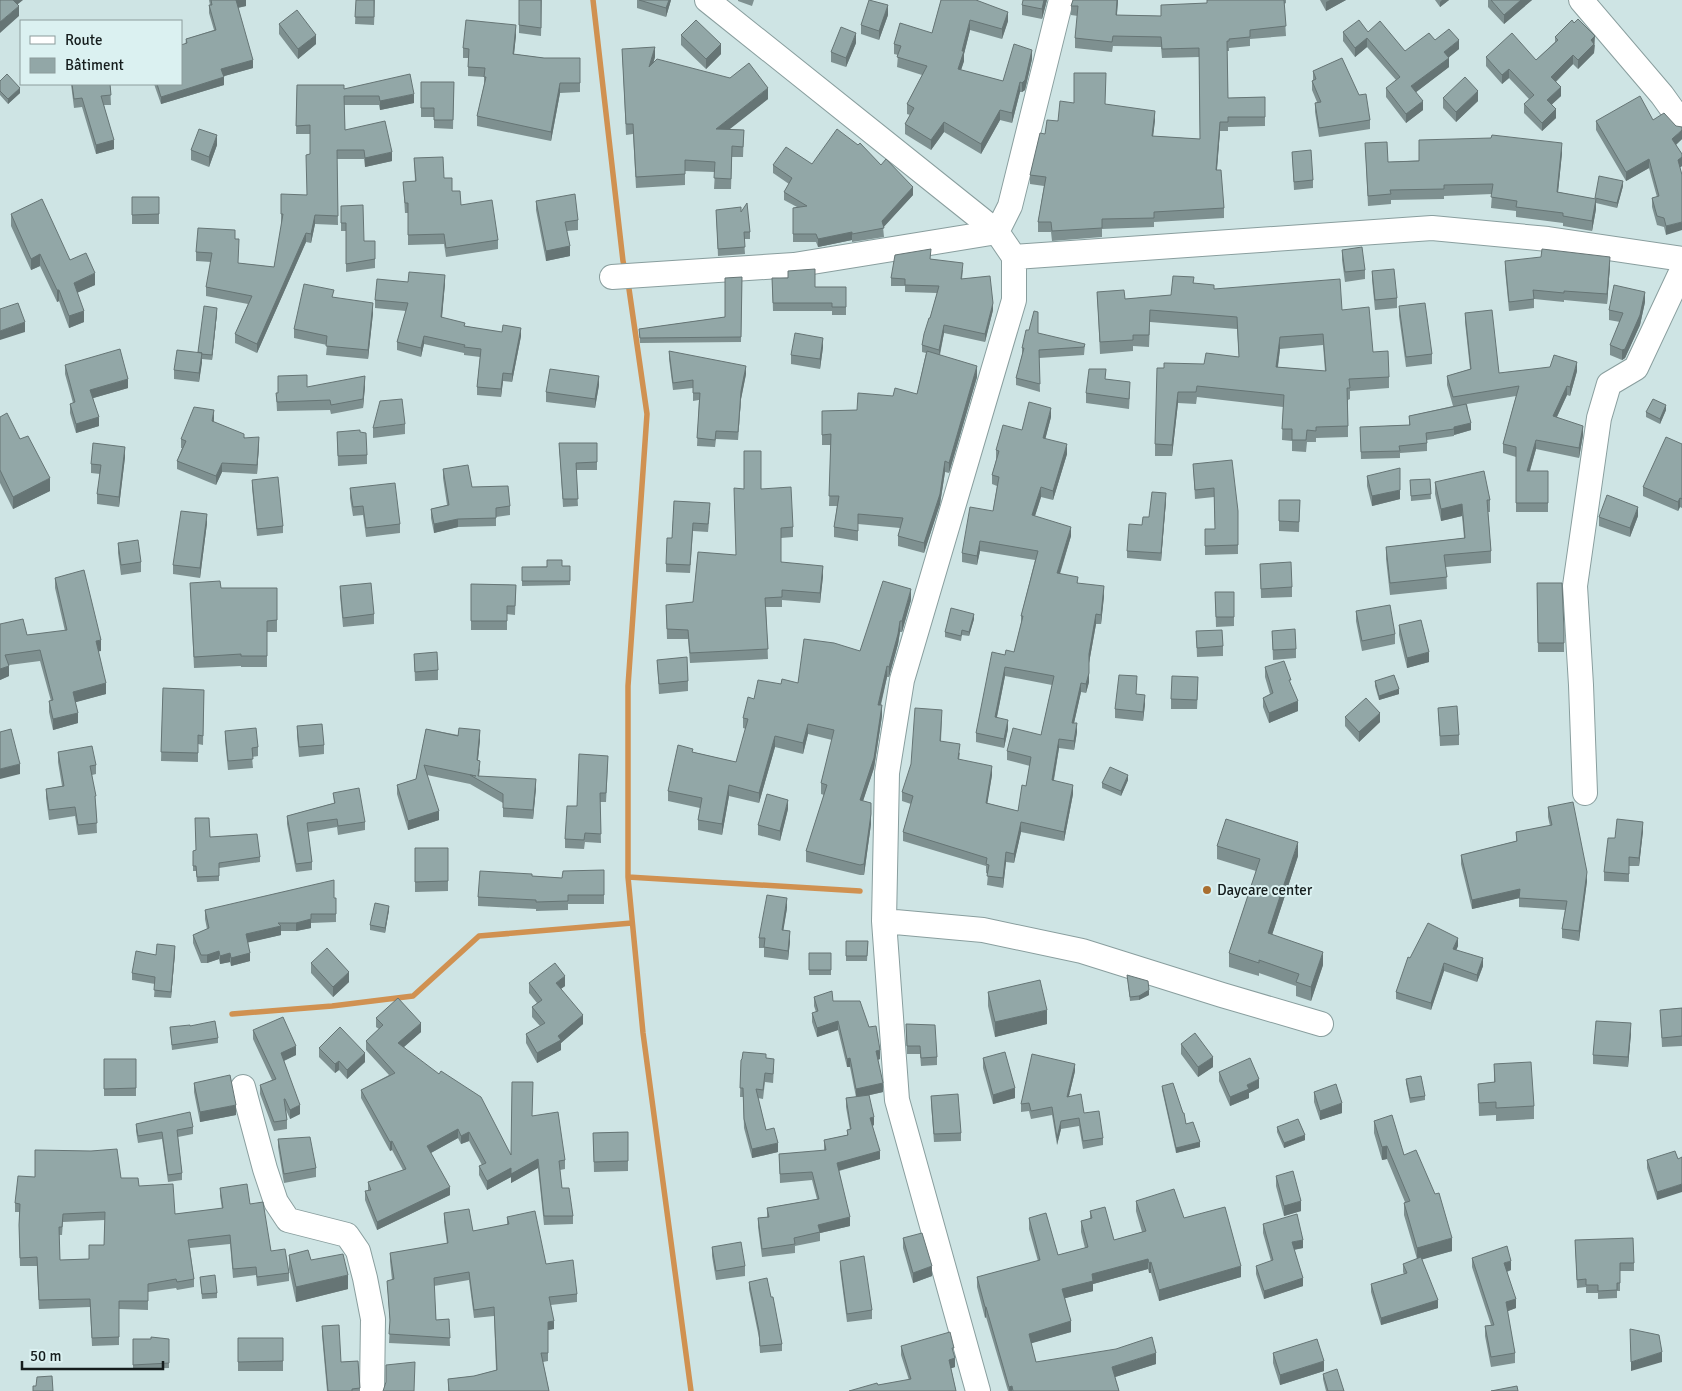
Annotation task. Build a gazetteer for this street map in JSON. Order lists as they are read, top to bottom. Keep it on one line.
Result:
{"places":["Daycare center"],"legend":["Route","Bâtiment"],"scale_bar":"50 m"}
